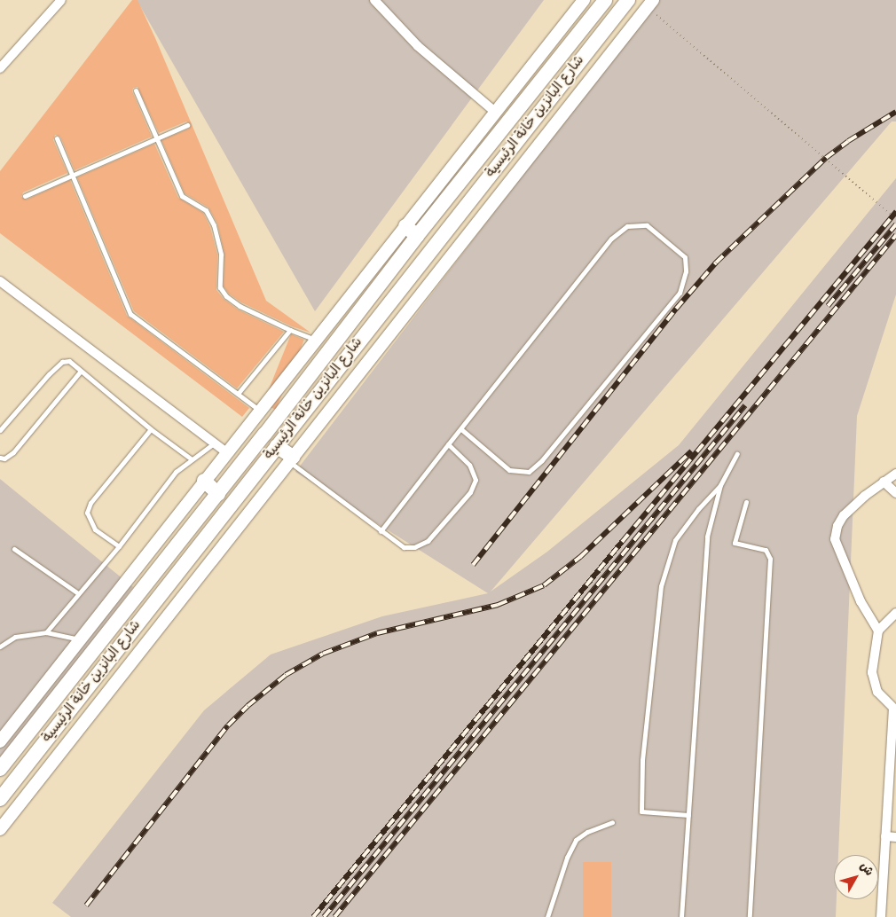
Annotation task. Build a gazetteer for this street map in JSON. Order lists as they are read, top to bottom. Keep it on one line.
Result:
{"streets":{"highway":["شارع البانزين خانة الرئيسية"]},"north":"top right"}
